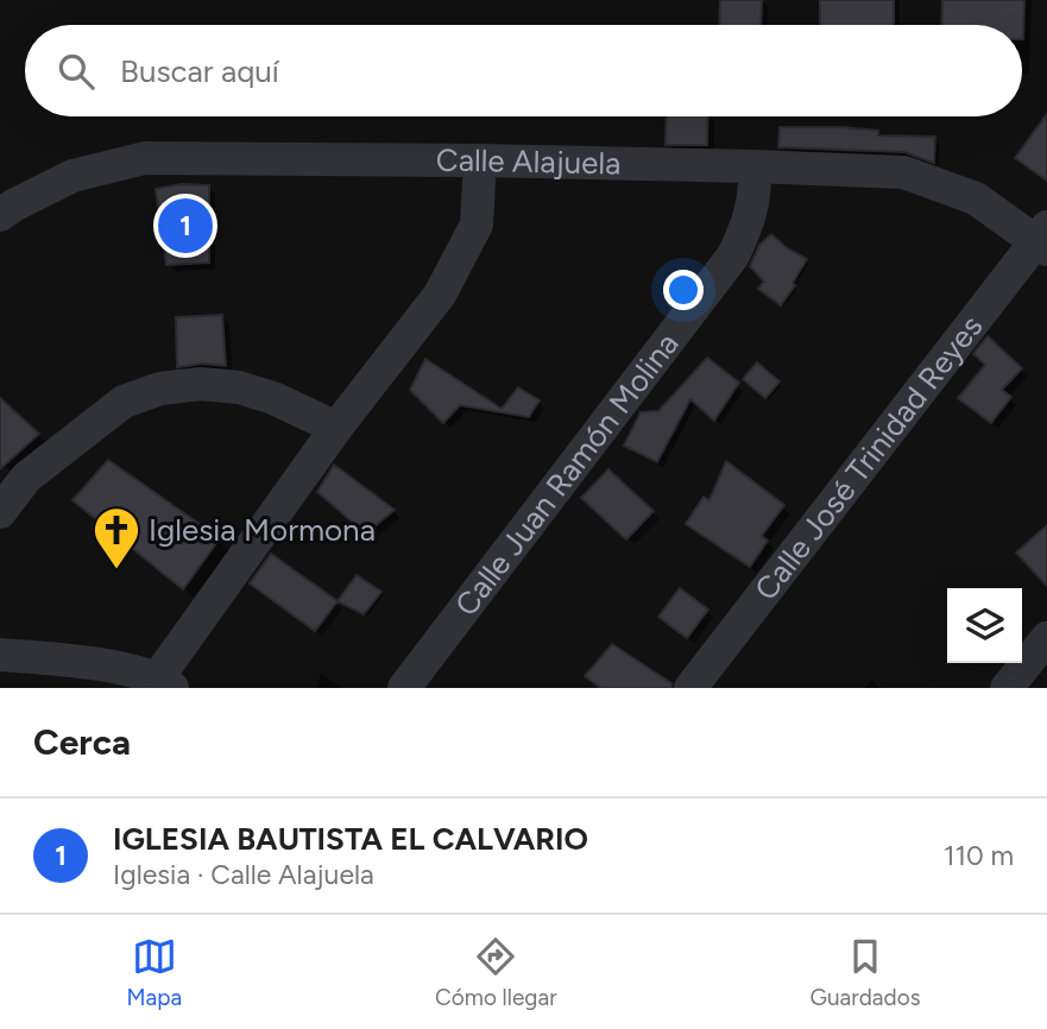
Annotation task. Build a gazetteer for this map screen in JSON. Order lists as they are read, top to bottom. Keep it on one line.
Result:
{"streets":{"street":["Calle Alajuela","Calle José Trinidad Reyes","Calle Juan Ramón Molina"]},"crossings":[["Calle Alajuela","Calle José Trinidad Reyes"],["Calle Alajuela","Calle Juan Ramón Molina"]],"places":{"church":["Iglesia Mormona"]},"page":{"search":"Buscar aquí","pins":"1","heading":"Cerca","list":[{"mark":"1","name":"IGLESIA BAUTISTA EL CALVARIO","note":"Iglesia · Calle Alajuela","value":"110 m"}],"nav":["Mapa","Cómo llegar","Guardados"]}}
